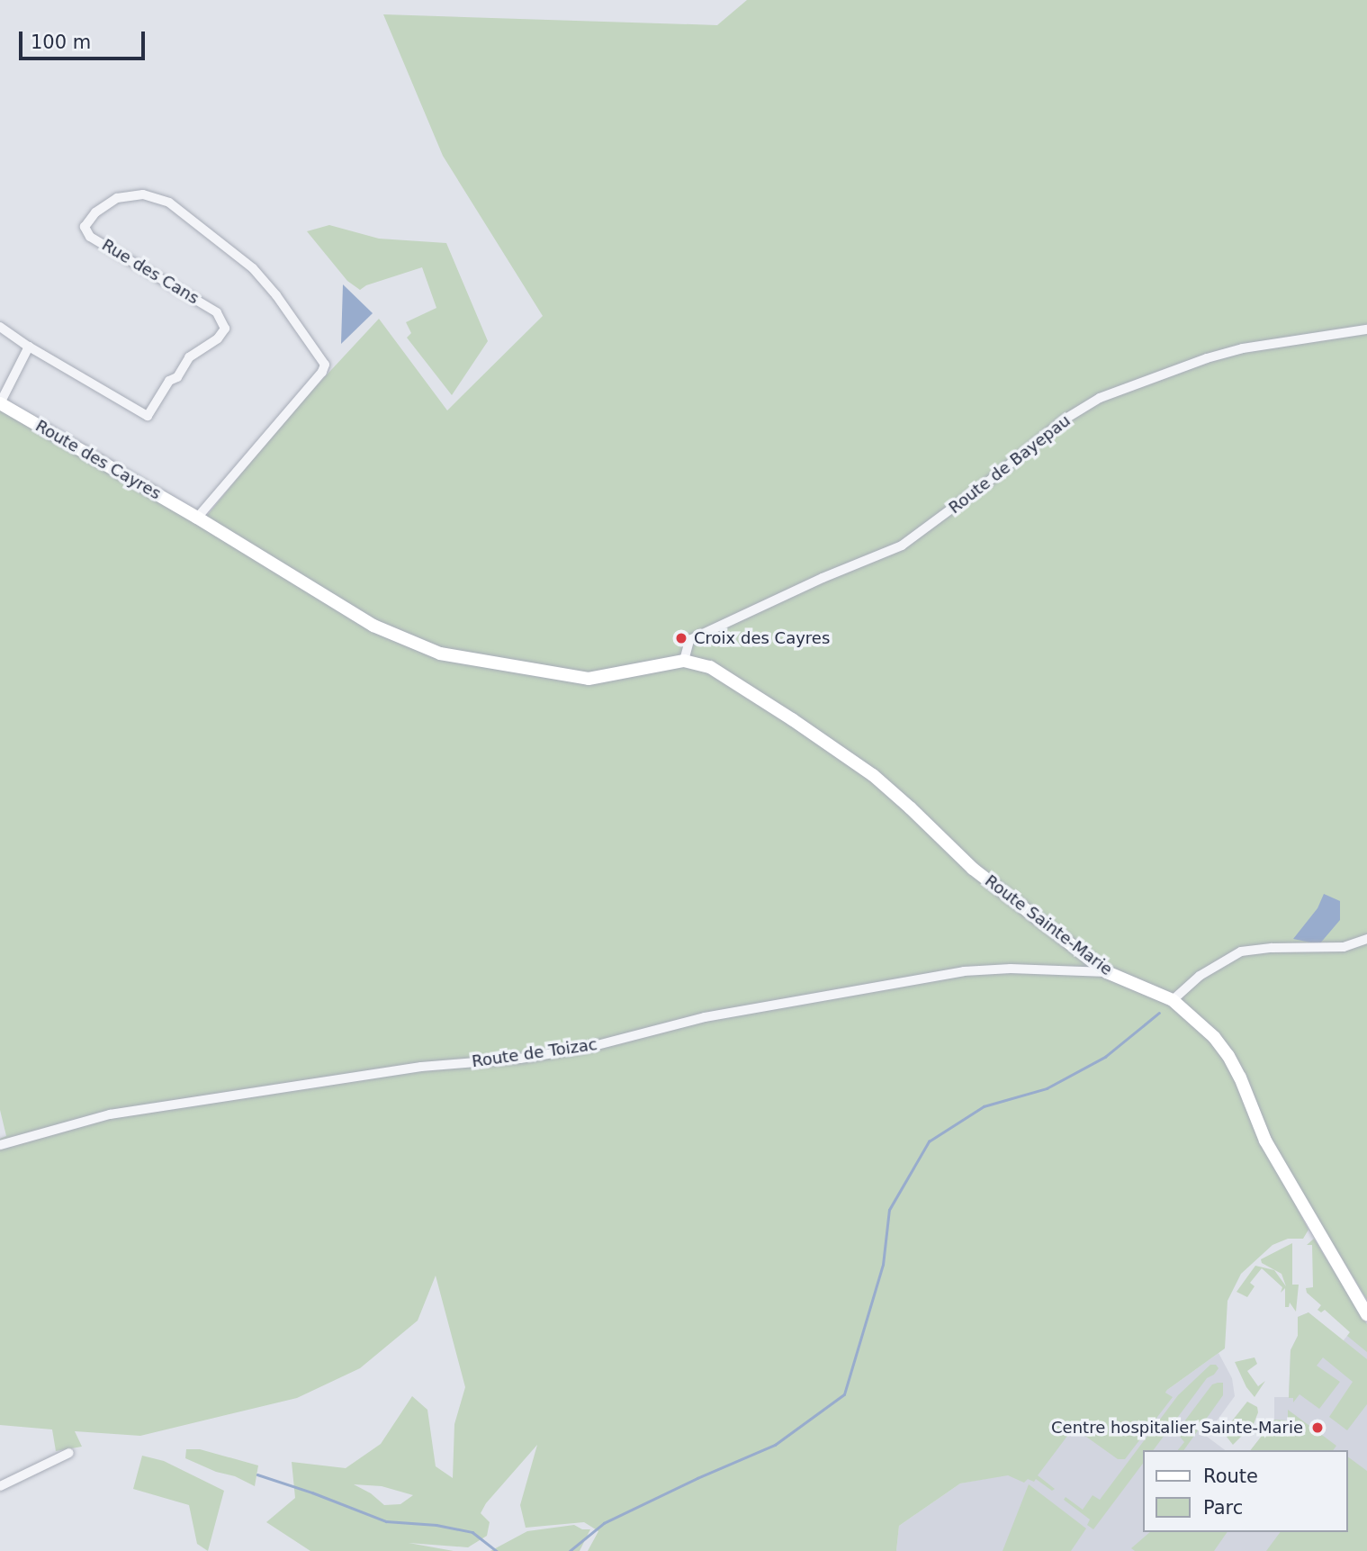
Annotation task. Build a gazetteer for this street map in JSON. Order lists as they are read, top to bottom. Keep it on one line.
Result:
{"streets":{"street":["Rue des Cans","Route des Cayres","Route de Bayepau","Route Sainte-Marie","Route de Toizac"]},"crossings":[["Rue des Cans","Route des Cayres"],["Route des Cayres","Route de Bayepau"],["Route des Cayres","Route Sainte-Marie"],["Route de Bayepau","Route Sainte-Marie"],["Route Sainte-Marie","Route de Toizac"]],"places":["Croix des Cayres","Centre hospitalier Sainte-Marie"],"legend":["Route","Parc"],"scale_bar":"100 m"}
